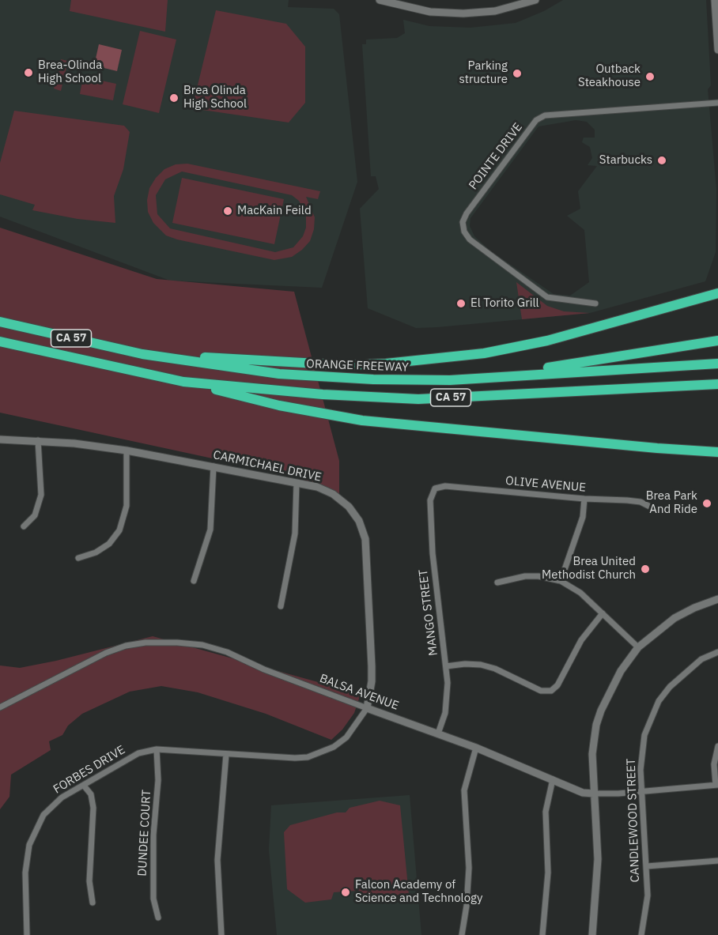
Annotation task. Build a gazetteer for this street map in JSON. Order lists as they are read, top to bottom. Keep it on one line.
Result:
{"streets":{"highway":["CA 57","ORANGE FREEWAY"],"street":["POINTE DRIVE","CARMICHAEL DRIVE","OLIVE AVENUE","MANGO STREET","BALSA AVENUE","FORBES DRIVE","CANDLEWOOD STREET","DUNDEE COURT"]},"crossings":[["CARMICHAEL DRIVE","BALSA AVENUE"],["CARMICHAEL DRIVE","FORBES DRIVE"],["OLIVE AVENUE","MANGO STREET"],["MANGO STREET","BALSA AVENUE"],["BALSA AVENUE","FORBES DRIVE"],["BALSA AVENUE","CANDLEWOOD STREET"],["FORBES DRIVE","DUNDEE COURT"]],"places":["Brea-Olinda High School","Parking structure","Outback Steakhouse","Brea Olinda High School","Starbucks","MacKain Feild","El Torito Grill","Brea Park And Ride","Brea United Methodist Church","Falcon Academy of Science and Technology"]}
